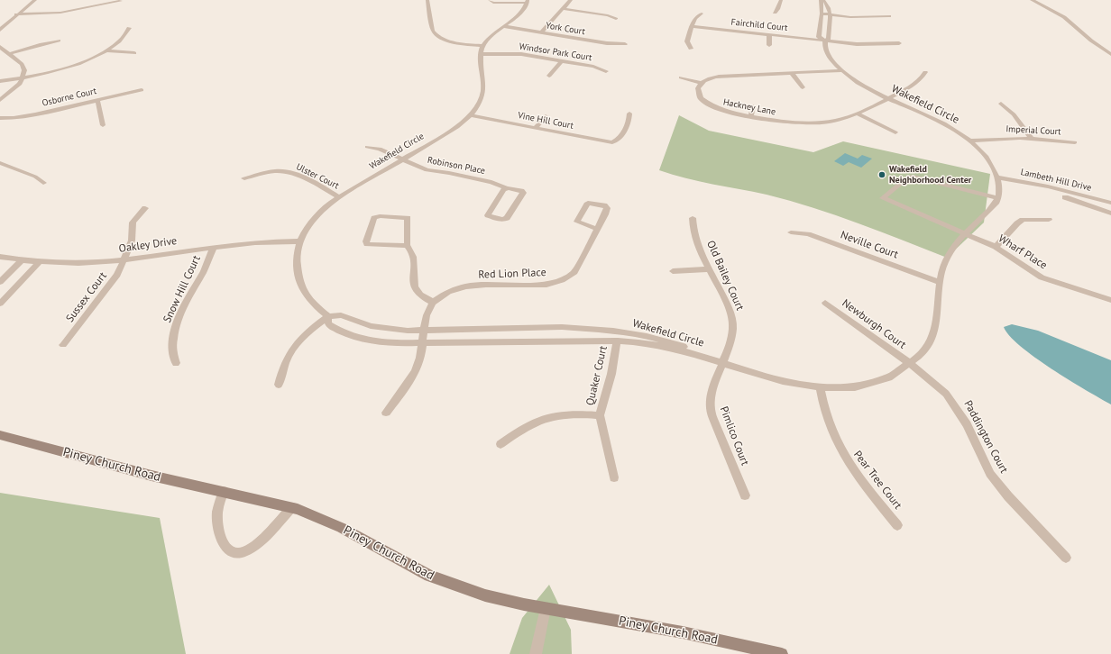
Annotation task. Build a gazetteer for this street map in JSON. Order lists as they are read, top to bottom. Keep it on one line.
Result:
{"streets":{"street":["Fairchild Court","York Court","Windsor Park Court","Osborne Court","Wakefield Circle","Hackney Lane","Vine Hill Court","Imperial Court","Robinson Place","Ulster Court","Lambeth Hill Drive","Oakley Drive","Neville Court","Wharf Place","Red Lion Place","Old Bailey Court","Snow Hill Court","Sussex Court","Newburgh Court","Quaker Court","Pimlico Court","Paddington Court","Piney Church Road","Pear Tree Court"]},"crossings":[["Fairchild Court","Wakefield Circle"],["York Court","Wakefield Circle"],["Windsor Park Court","Wakefield Circle"],["Wakefield Circle","Hackney Lane"],["Wakefield Circle","Vine Hill Court"],["Wakefield Circle","Imperial Court"],["Wakefield Circle","Robinson Place"],["Wakefield Circle","Ulster Court"],["Wakefield Circle","Lambeth Hill Drive"],["Wakefield Circle","Oakley Drive"],["Wakefield Circle","Neville Court"],["Wakefield Circle","Wharf Place"],["Wakefield Circle","Old Bailey Court"],["Wakefield Circle","Newburgh Court"],["Wakefield Circle","Quaker Court"],["Wakefield Circle","Pimlico Court"],["Wakefield Circle","Paddington Court"],["Wakefield Circle","Pear Tree Court"],["Oakley Drive","Snow Hill Court"],["Oakley Drive","Sussex Court"],["Old Bailey Court","Pimlico Court"],["Newburgh Court","Paddington Court"]],"places":["Wakefield Neighborhood Center"]}
